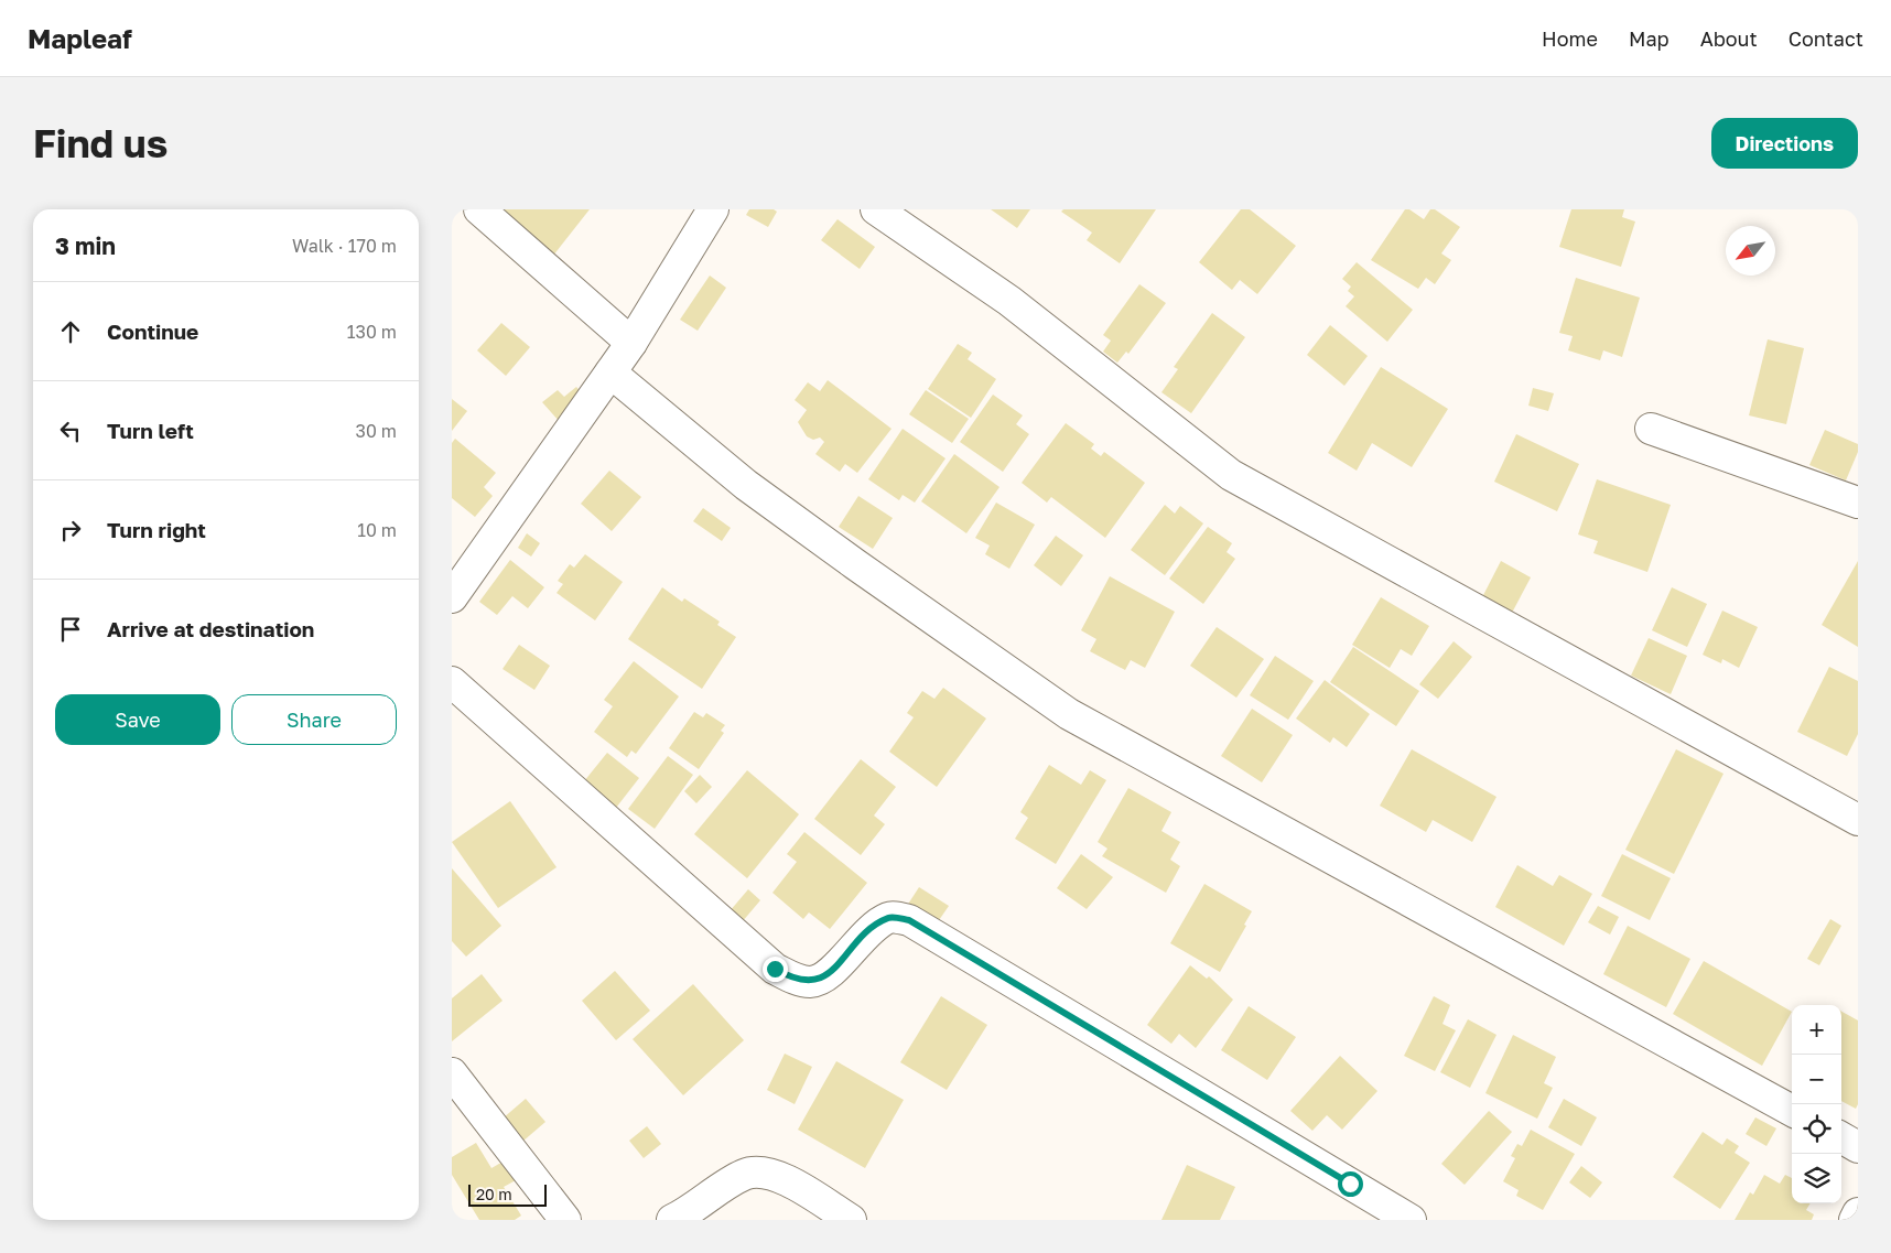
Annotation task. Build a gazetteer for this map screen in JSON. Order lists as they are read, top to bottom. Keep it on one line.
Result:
{"scale_bar":"20 m","north":"bottom left","page":{"header":"Mapleaf","nav":["Home","Map","About","Contact"],"buttons":["Directions",["Save","Share"]],"title":"Find us","heading":["3 min","Walk · 170 m"],"list":[["Continue","130 m"],["Turn left","30 m"],["Turn right","10 m"],"Arrive at destination"],"map_buttons":["+","−"],"scale":"20 m"}}
